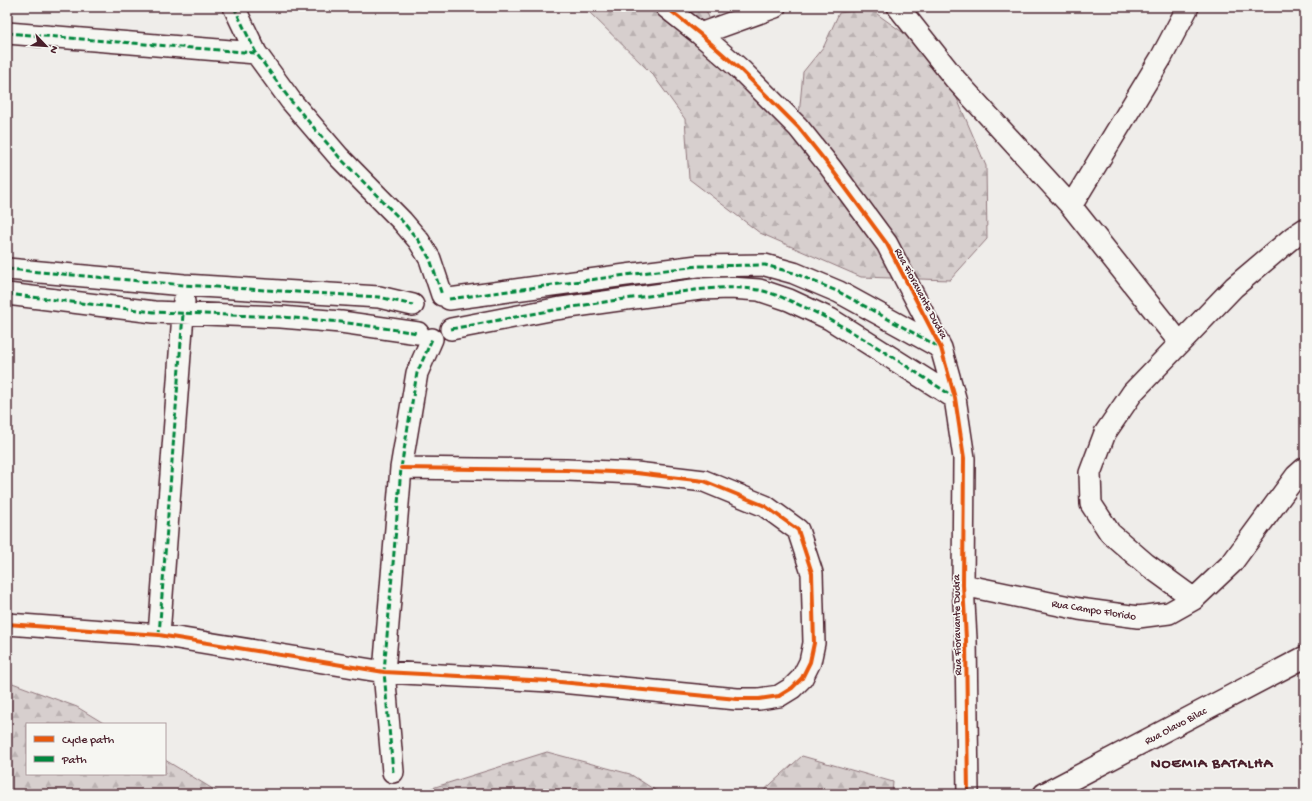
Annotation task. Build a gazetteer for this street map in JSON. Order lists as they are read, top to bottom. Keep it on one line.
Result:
{"streets":{"street":["Rua Fioravante Dudra","Rua Campo Florido","Rua Olavo Bilac"]},"crossings":[["Rua Fioravante Dudra","Rua Campo Florido"]],"districts":["NOEMIA BATALHA"],"legend":["Cycle path","Path"],"north":"bottom right"}
